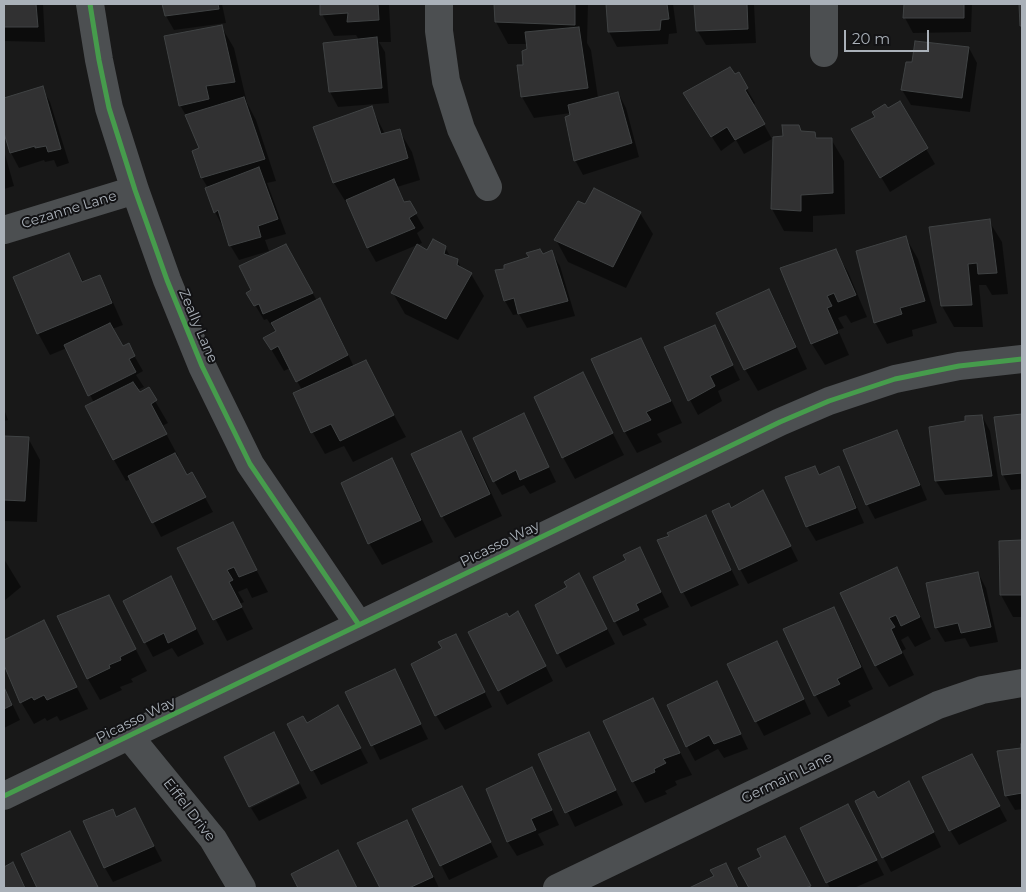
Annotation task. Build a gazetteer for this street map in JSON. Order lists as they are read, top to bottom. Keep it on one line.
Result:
{"streets":{"street":["Cezanne Lane","Zeally Lane","Picasso Way","Germain Lane","Eiffel Drive"]},"crossings":[["Cezanne Lane","Zeally Lane"],["Zeally Lane","Picasso Way"],["Picasso Way","Eiffel Drive"]],"scale_bar":"20 m"}
